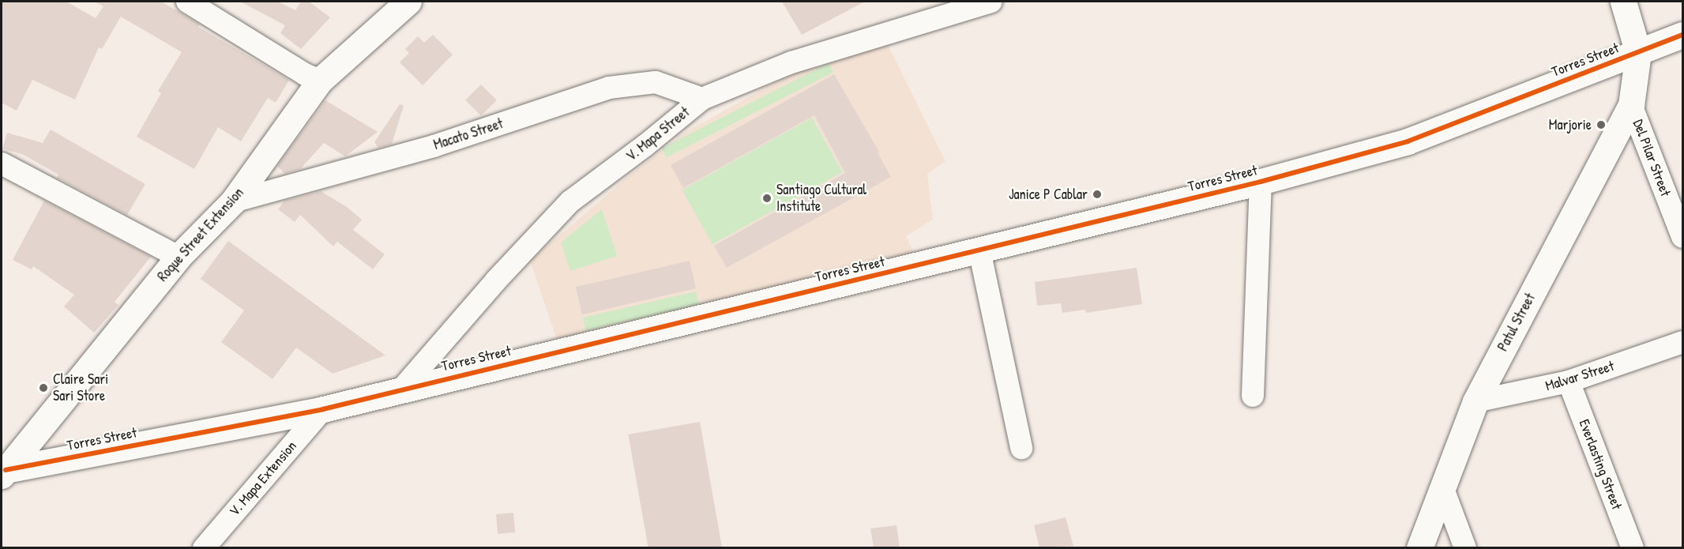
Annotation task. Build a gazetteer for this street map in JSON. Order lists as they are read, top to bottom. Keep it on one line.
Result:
{"streets":{"street":["Torres Street","Macato Street","V. Mapa Street","Del Pilar Street","Roque Street Extension","Patul Street","Malvar Street","Everlasting Street","V. Mapa Extension"]},"crossings":[["Torres Street","V. Mapa Street"],["Torres Street","Roque Street Extension"],["Torres Street","Patul Street"],["Torres Street","V. Mapa Extension"],["Macato Street","V. Mapa Street"],["Macato Street","Roque Street Extension"],["Del Pilar Street","Patul Street"],["Patul Street","Malvar Street"],["Malvar Street","Everlasting Street"]],"places":["Marjorie","Janice P Cablar","Santiago Cultural Institute","Claire Sari Sari Store"]}
